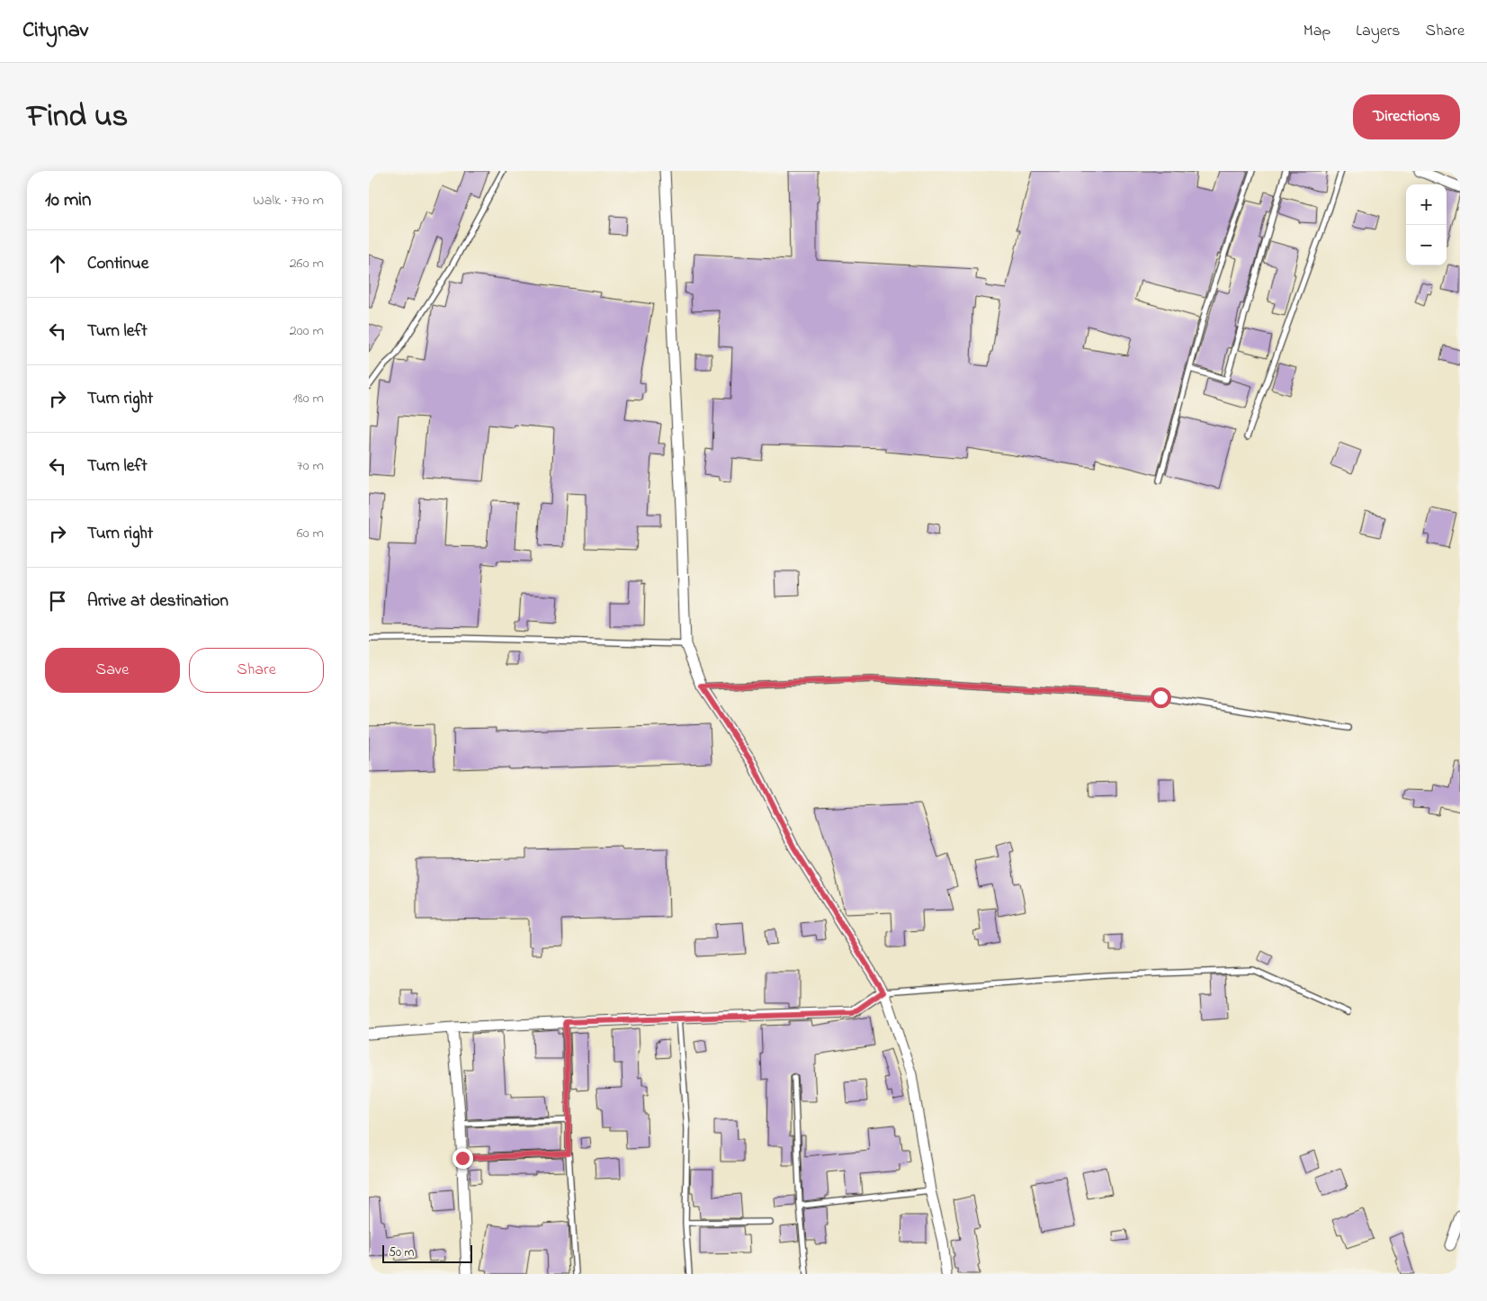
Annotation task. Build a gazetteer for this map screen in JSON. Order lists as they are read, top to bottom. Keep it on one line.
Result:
{"scale_bar":"50 m","page":{"header":"Citynav","nav":["Map","Layers","Share"],"title":"Find us","buttons":["Directions",["Save","Share"]],"heading":["10 min","Walk · 770 m"],"map_buttons":["+","−"],"list":[["Continue","260 m"],["Turn left","200 m"],["Turn right","180 m"],["Turn left","70 m"],["Turn right","60 m"],"Arrive at destination"],"scale":"50 m"}}
